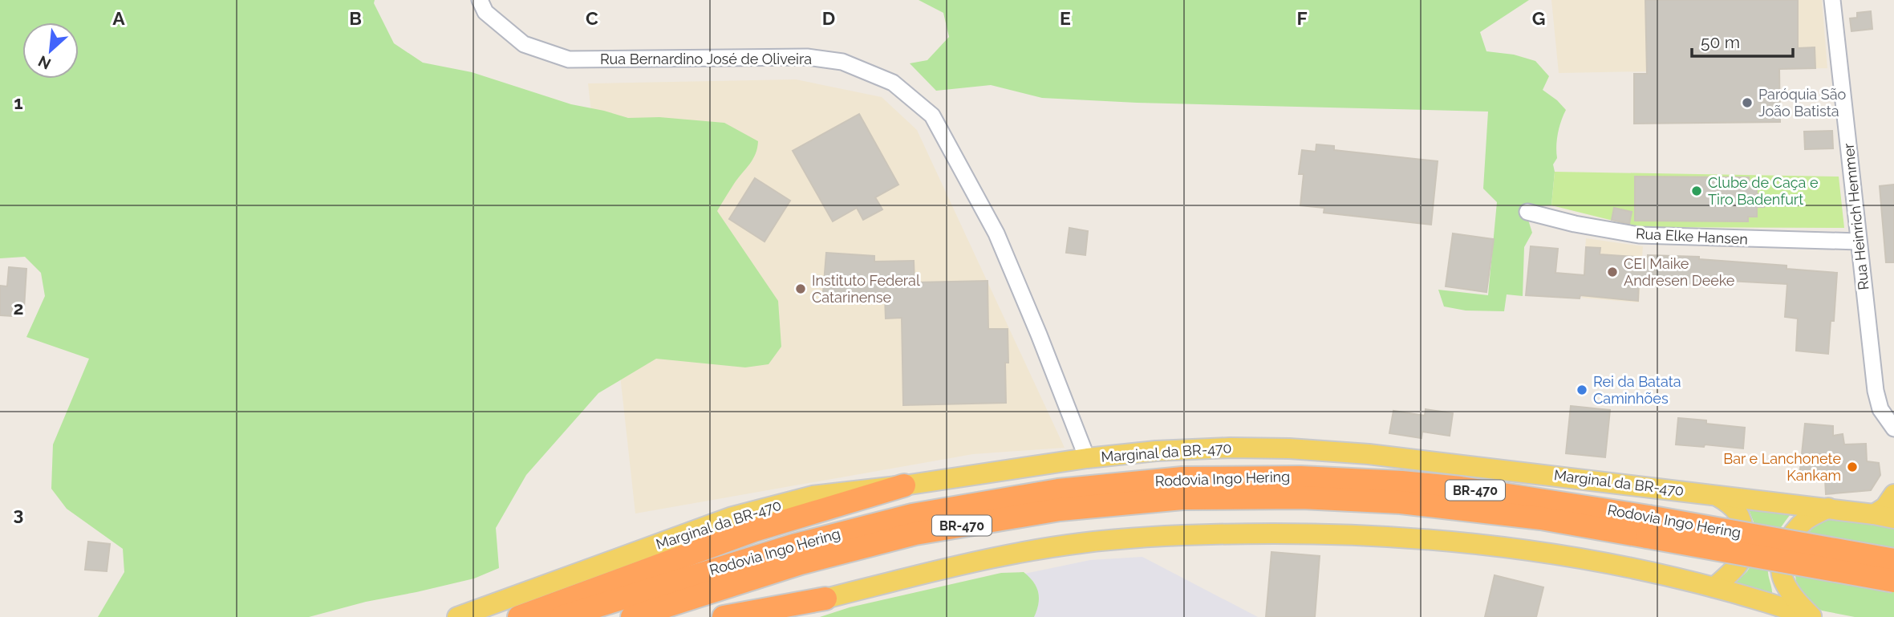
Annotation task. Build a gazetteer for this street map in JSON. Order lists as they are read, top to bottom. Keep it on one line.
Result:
{"streets":{"highway":["Rodovia Ingo Hering","BR-470"],"main road":["Marginal da BR-470"],"street":["Rua Bernardino José de Oliveira","Rua Heinrich Hemmer","Rua Elke Hansen"]},"crossings":[["Rua Bernardino José de Oliveira","Marginal da BR-470"],["Rua Heinrich Hemmer","Rua Elke Hansen"]],"places":["Paróquia São João Batista","Clube de Caça e Tiro Badenfurt","CEI Maike Andresen Deeke","Instituto Federal Catarinense","Rei da Batata Caminhões","Bar e Lanchonete Kankam"],"scale_bar":"50 m","north":"bottom left","grid":{"columns":["A","B","C","D","E","F","G"],"rows":["1","2","3"]}}
